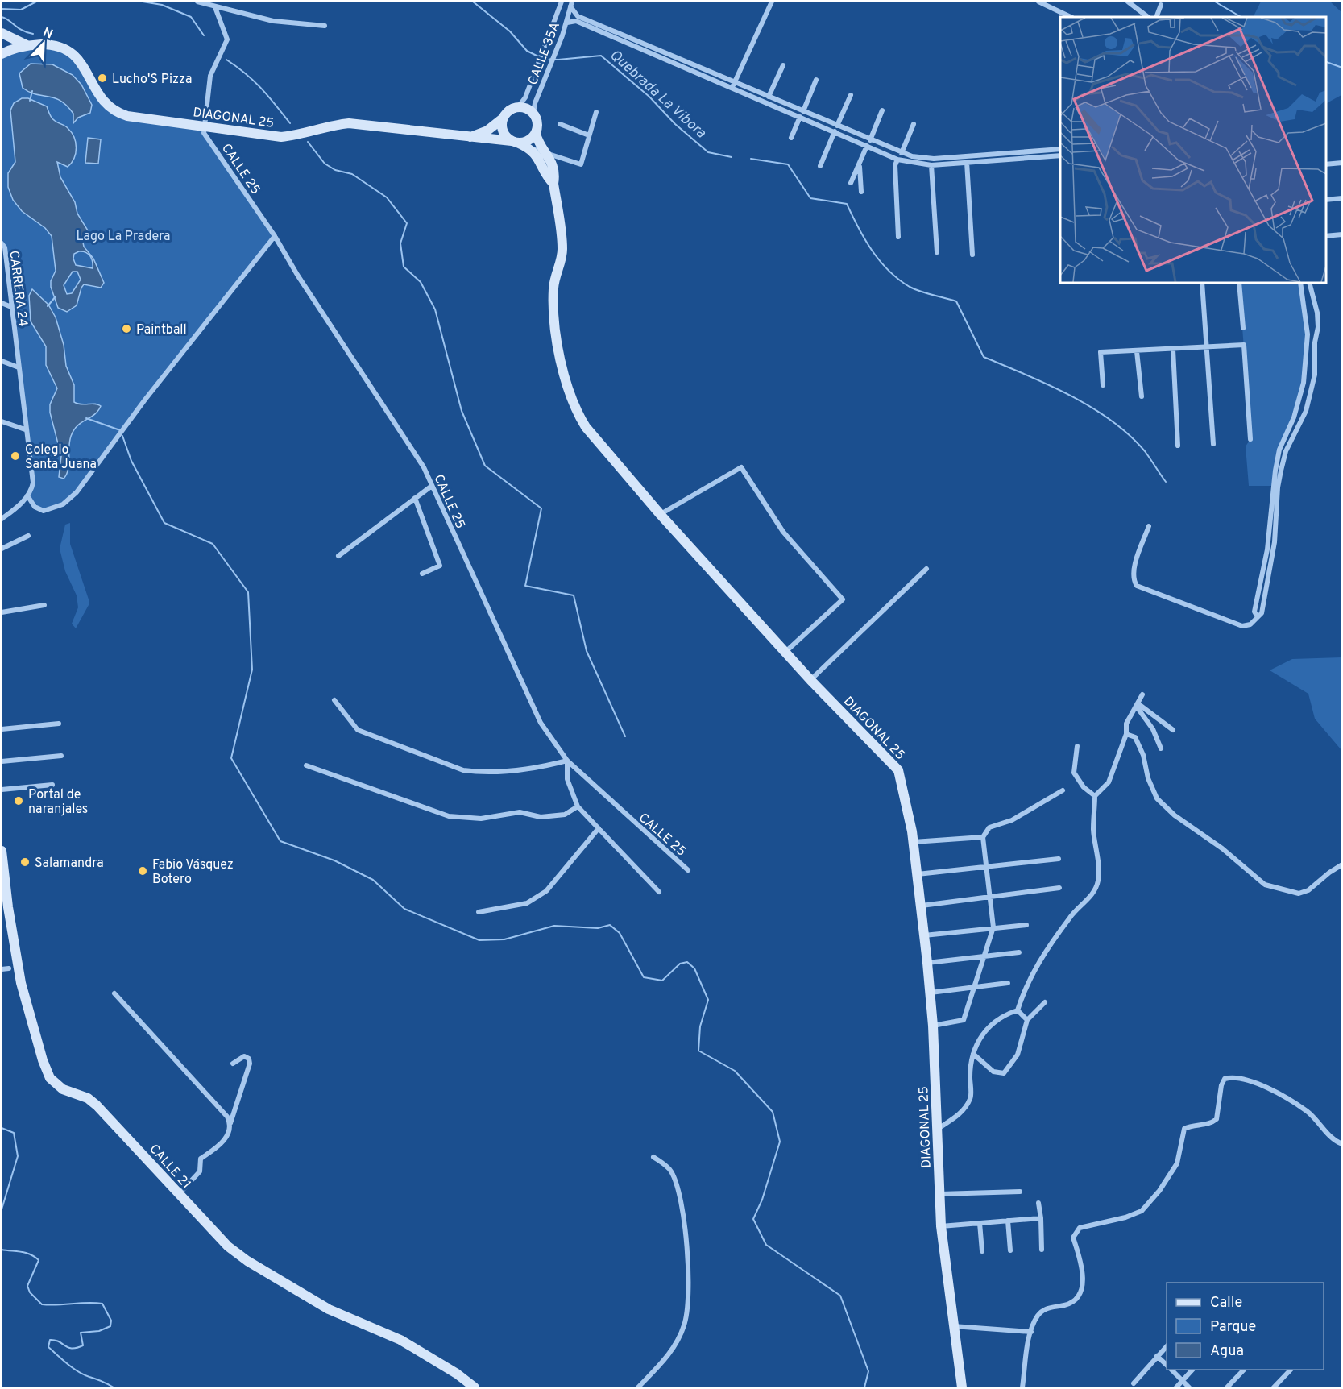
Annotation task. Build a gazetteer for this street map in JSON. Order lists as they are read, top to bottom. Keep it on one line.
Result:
{"streets":{"street":["CALLE 35A","DIAGONAL 25","CALLE 25","CARRERA 24","CALLE 21"]},"crossings":[["CALLE 35A","DIAGONAL 25"],["DIAGONAL 25","CALLE 25"]],"water":["Quebrada La Vibora"],"parks":["Lago La Pradera"],"places":["Lucho'S Pizza","Paintball","Colegio Santa Juana","Portal de naranjales","Salamandra","Fabio Vásquez Botero"],"legend":["Calle","Parque","Agua"],"north":"top right"}
